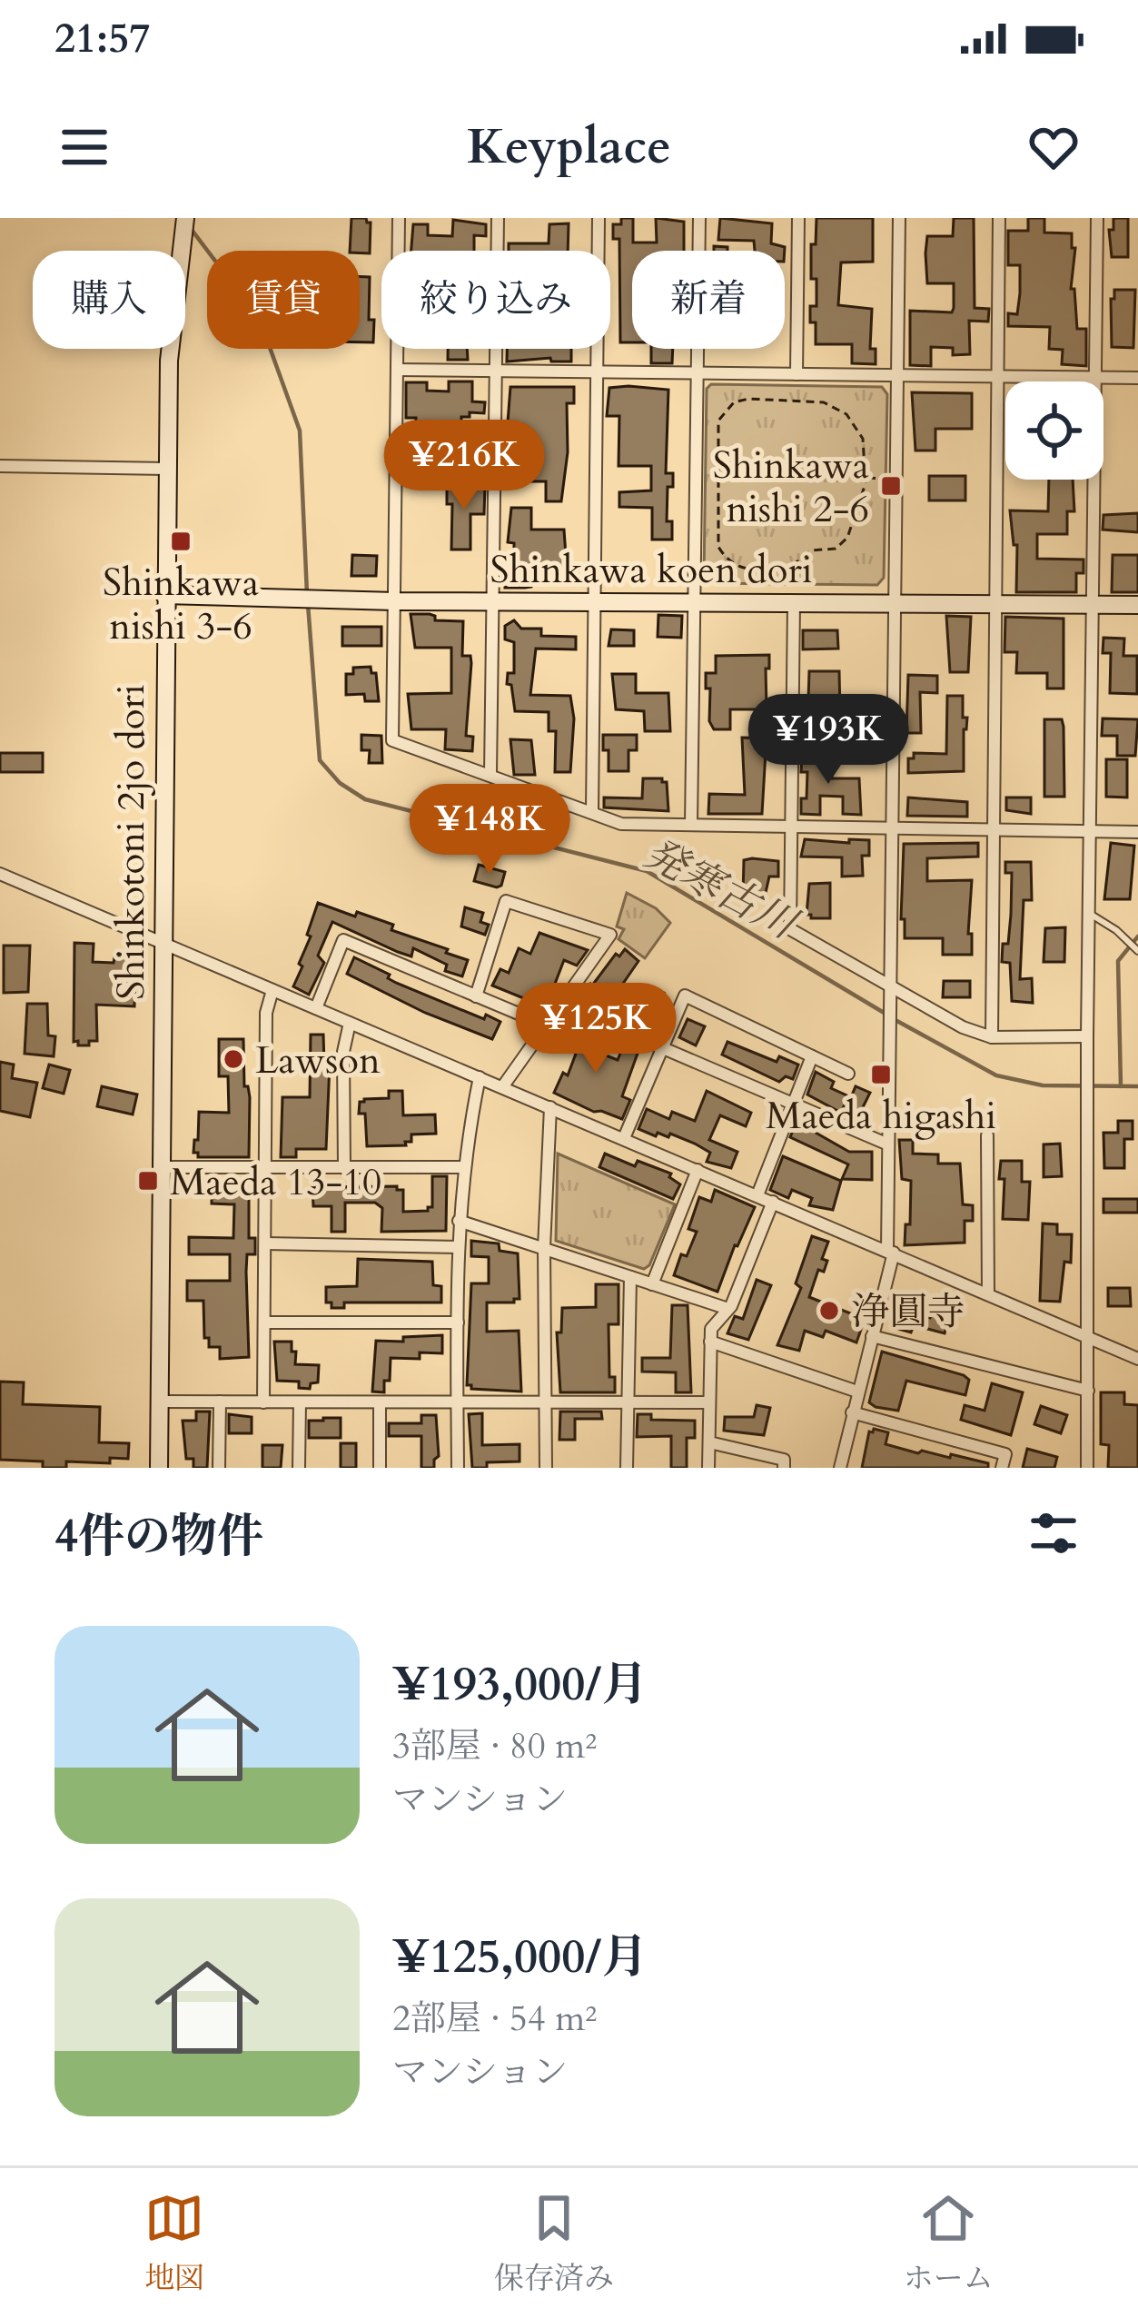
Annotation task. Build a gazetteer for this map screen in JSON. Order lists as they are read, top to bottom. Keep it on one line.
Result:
{"streets":{"street":["Shinkawa koen dori","Shinkotoni 2jo dori"]},"crossings":[["Shinkawa koen dori","Shinkotoni 2jo dori"]],"water":["発寒古川"],"places":{"transit":["Shinkawa nishi 2-6","Shinkawa nishi 3-6","Maeda higashi","Maeda 13-10"],"other":["Lawson","浄圓寺"]},"page":{"status":"21:57","header":"Keyplace","chip":["購入","賃貸","絞り込み","新着"],"price":["¥216K","¥193K","¥148K","¥125K"],"heading":"4件の物件","list":[{"name":"¥193,000/月","note":"3部屋 · 80 m² · マンション"},{"name":"¥125,000/月","note":"2部屋 · 54 m² · マンション"}],"tabs":["地図","保存済み","ホーム"]}}
